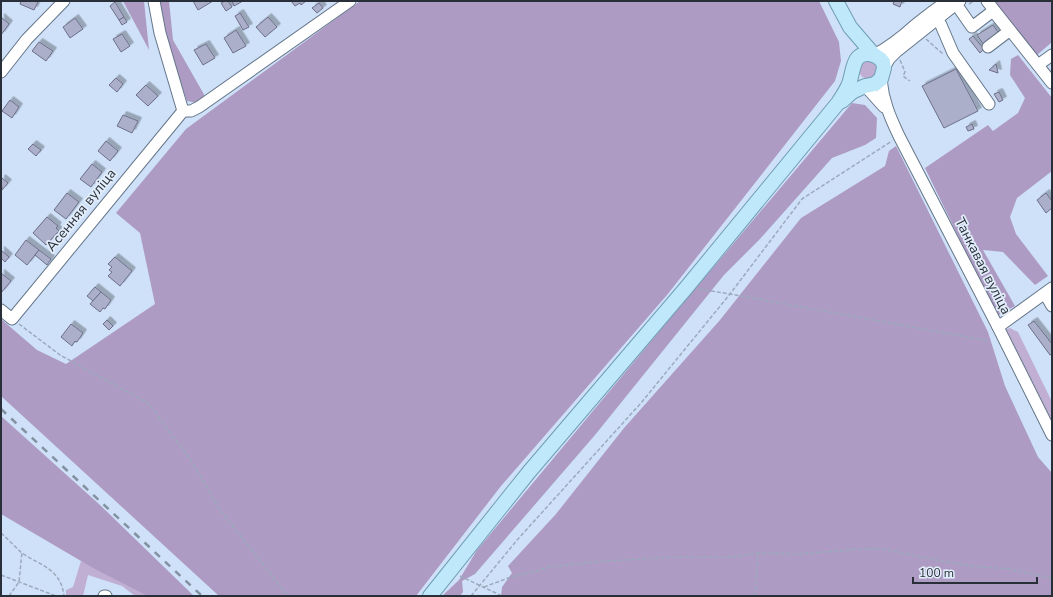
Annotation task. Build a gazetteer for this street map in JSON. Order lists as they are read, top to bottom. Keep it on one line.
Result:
{"streets":{"street":["Асенняя вуліца","Танкавая вуліца"]},"scale_bar":"100 m"}
